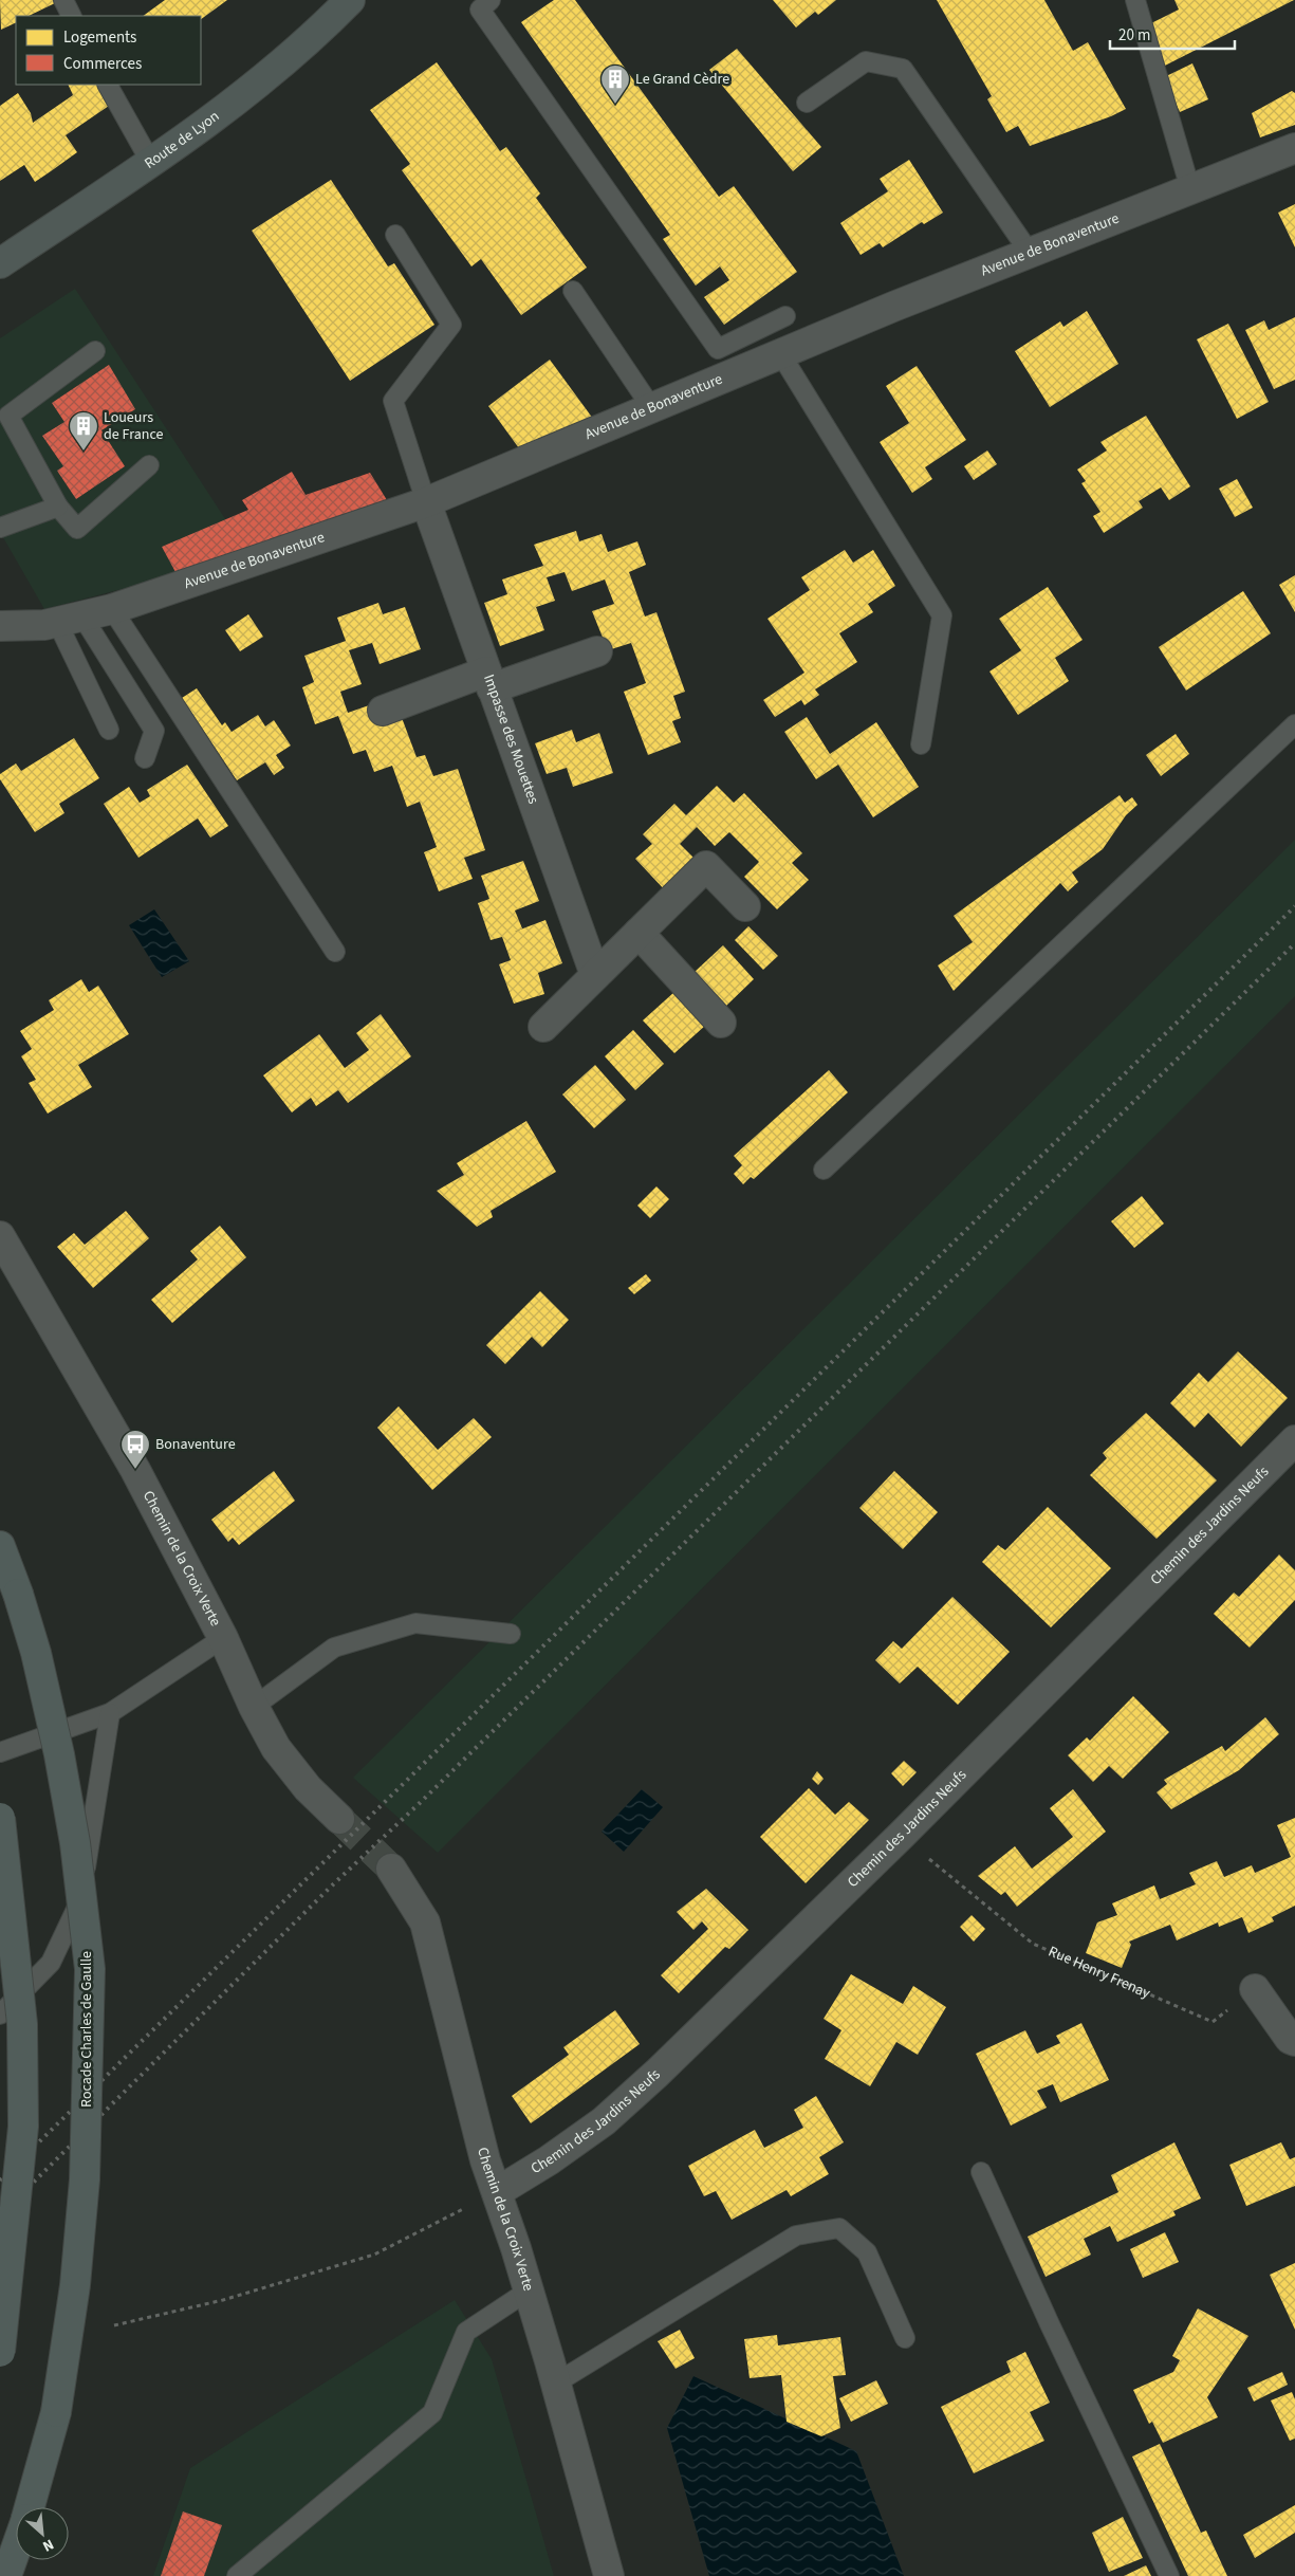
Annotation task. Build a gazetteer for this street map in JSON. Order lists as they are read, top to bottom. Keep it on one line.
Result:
{"streets":{"highway":["Rocade Charles de Gaulle"],"main road":["Route de Lyon"],"street":["Avenue de Bonaventure","Impasse des Mouettes","Chemin des Jardins Neufs","Chemin de la Croix Verte"],"path":["Rue Henry Frenay"]},"crossings":[["Avenue de Bonaventure","Impasse des Mouettes"],["Chemin des Jardins Neufs","Chemin de la Croix Verte"],["Chemin des Jardins Neufs","Rue Henry Frenay"]],"places":{"building":["Le Grand Cèdre","Loueurs de France"],"bus stop":["Bonaventure"]},"legend":["Logements","Commerces"],"scale_bar":"20 m","north":"bottom right"}
